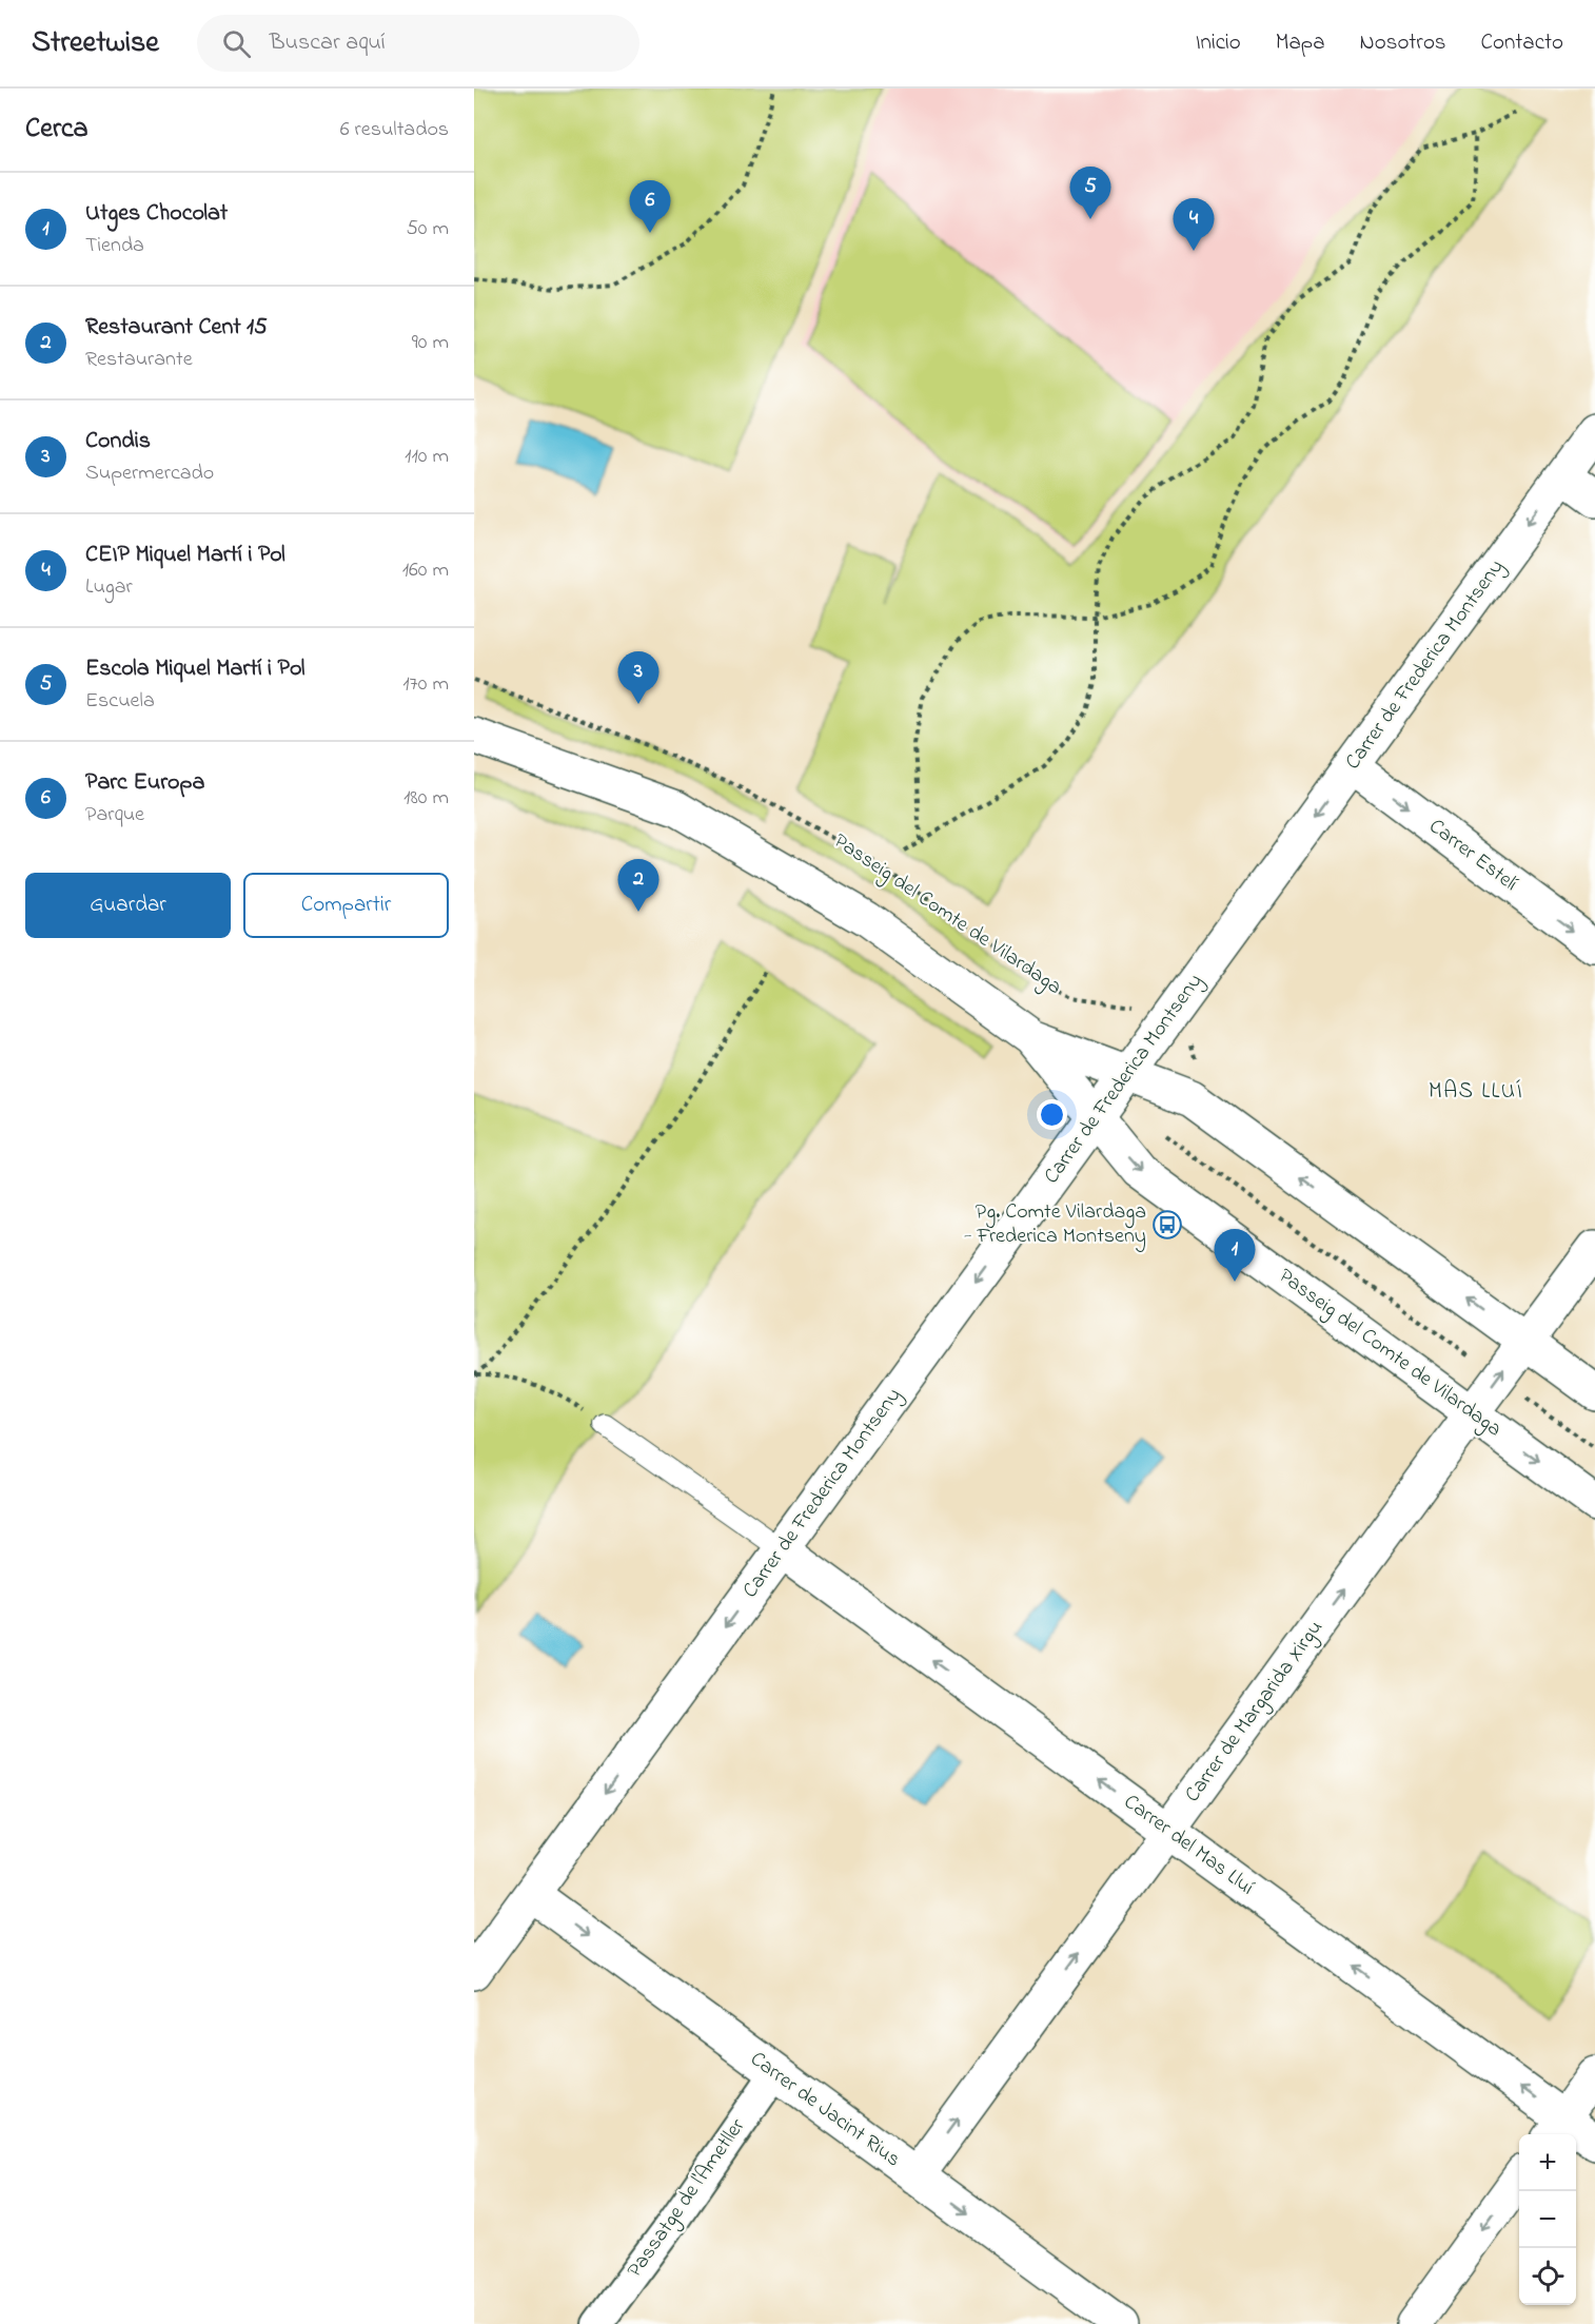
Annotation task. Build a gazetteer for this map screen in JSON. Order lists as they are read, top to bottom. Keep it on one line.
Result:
{"streets":{"street":["Carrer de Frederica Montseny","Carrer Estelí","Passeig del Comte de Vilardaga","Carrer de Margarida Xirgu","Carrer del Mas Lluí","Carrer de Jacint Rius","Passatge de l'Ametller"]},"crossings":[["Carrer de Frederica Montseny","Carrer Estelí"],["Carrer de Frederica Montseny","Passeig del Comte de Vilardaga"],["Carrer de Frederica Montseny","Carrer del Mas Lluí"],["Carrer de Frederica Montseny","Carrer de Jacint Rius"],["Passeig del Comte de Vilardaga","Carrer de Margarida Xirgu"],["Carrer de Margarida Xirgu","Carrer del Mas Lluí"],["Carrer de Margarida Xirgu","Carrer de Jacint Rius"],["Carrer de Jacint Rius","Passatge de l'Ametller"]],"one_way":["Carrer de Frederica Montseny","Carrer Estelí","Carrer de Margarida Xirgu","Carrer del Mas Lluí","Carrer de Jacint Rius"],"districts":["MAS LLUÍ"],"places":{"bus stop":["Pg. Comte Vilardaga - Frederica Montseny"]},"page":{"header":"Streetwise","search":"Buscar aquí","nav":["Inicio","Mapa","Nosotros","Contacto"],"heading":["Cerca","6 resultados"],"pins":["5","6","4","3","2","1"],"list":[{"mark":"1","name":"Utges Chocolat","note":"Tienda","value":"50 m"},{"mark":"2","name":"Restaurant Cent 15","note":"Restaurante","value":"90 m"},{"mark":"3","name":"Condis","note":"Supermercado","value":"110 m"},{"mark":"4","name":"CEIP Miquel Martí i Pol","note":"Lugar","value":"160 m"},{"mark":"5","name":"Escola Miquel Martí i Pol","note":"Escuela","value":"170 m"},{"mark":"6","name":"Parc Europa","note":"Parque","value":"180 m"}],"buttons":["Guardar","Compartir"],"map_buttons":["+","−"]}}
